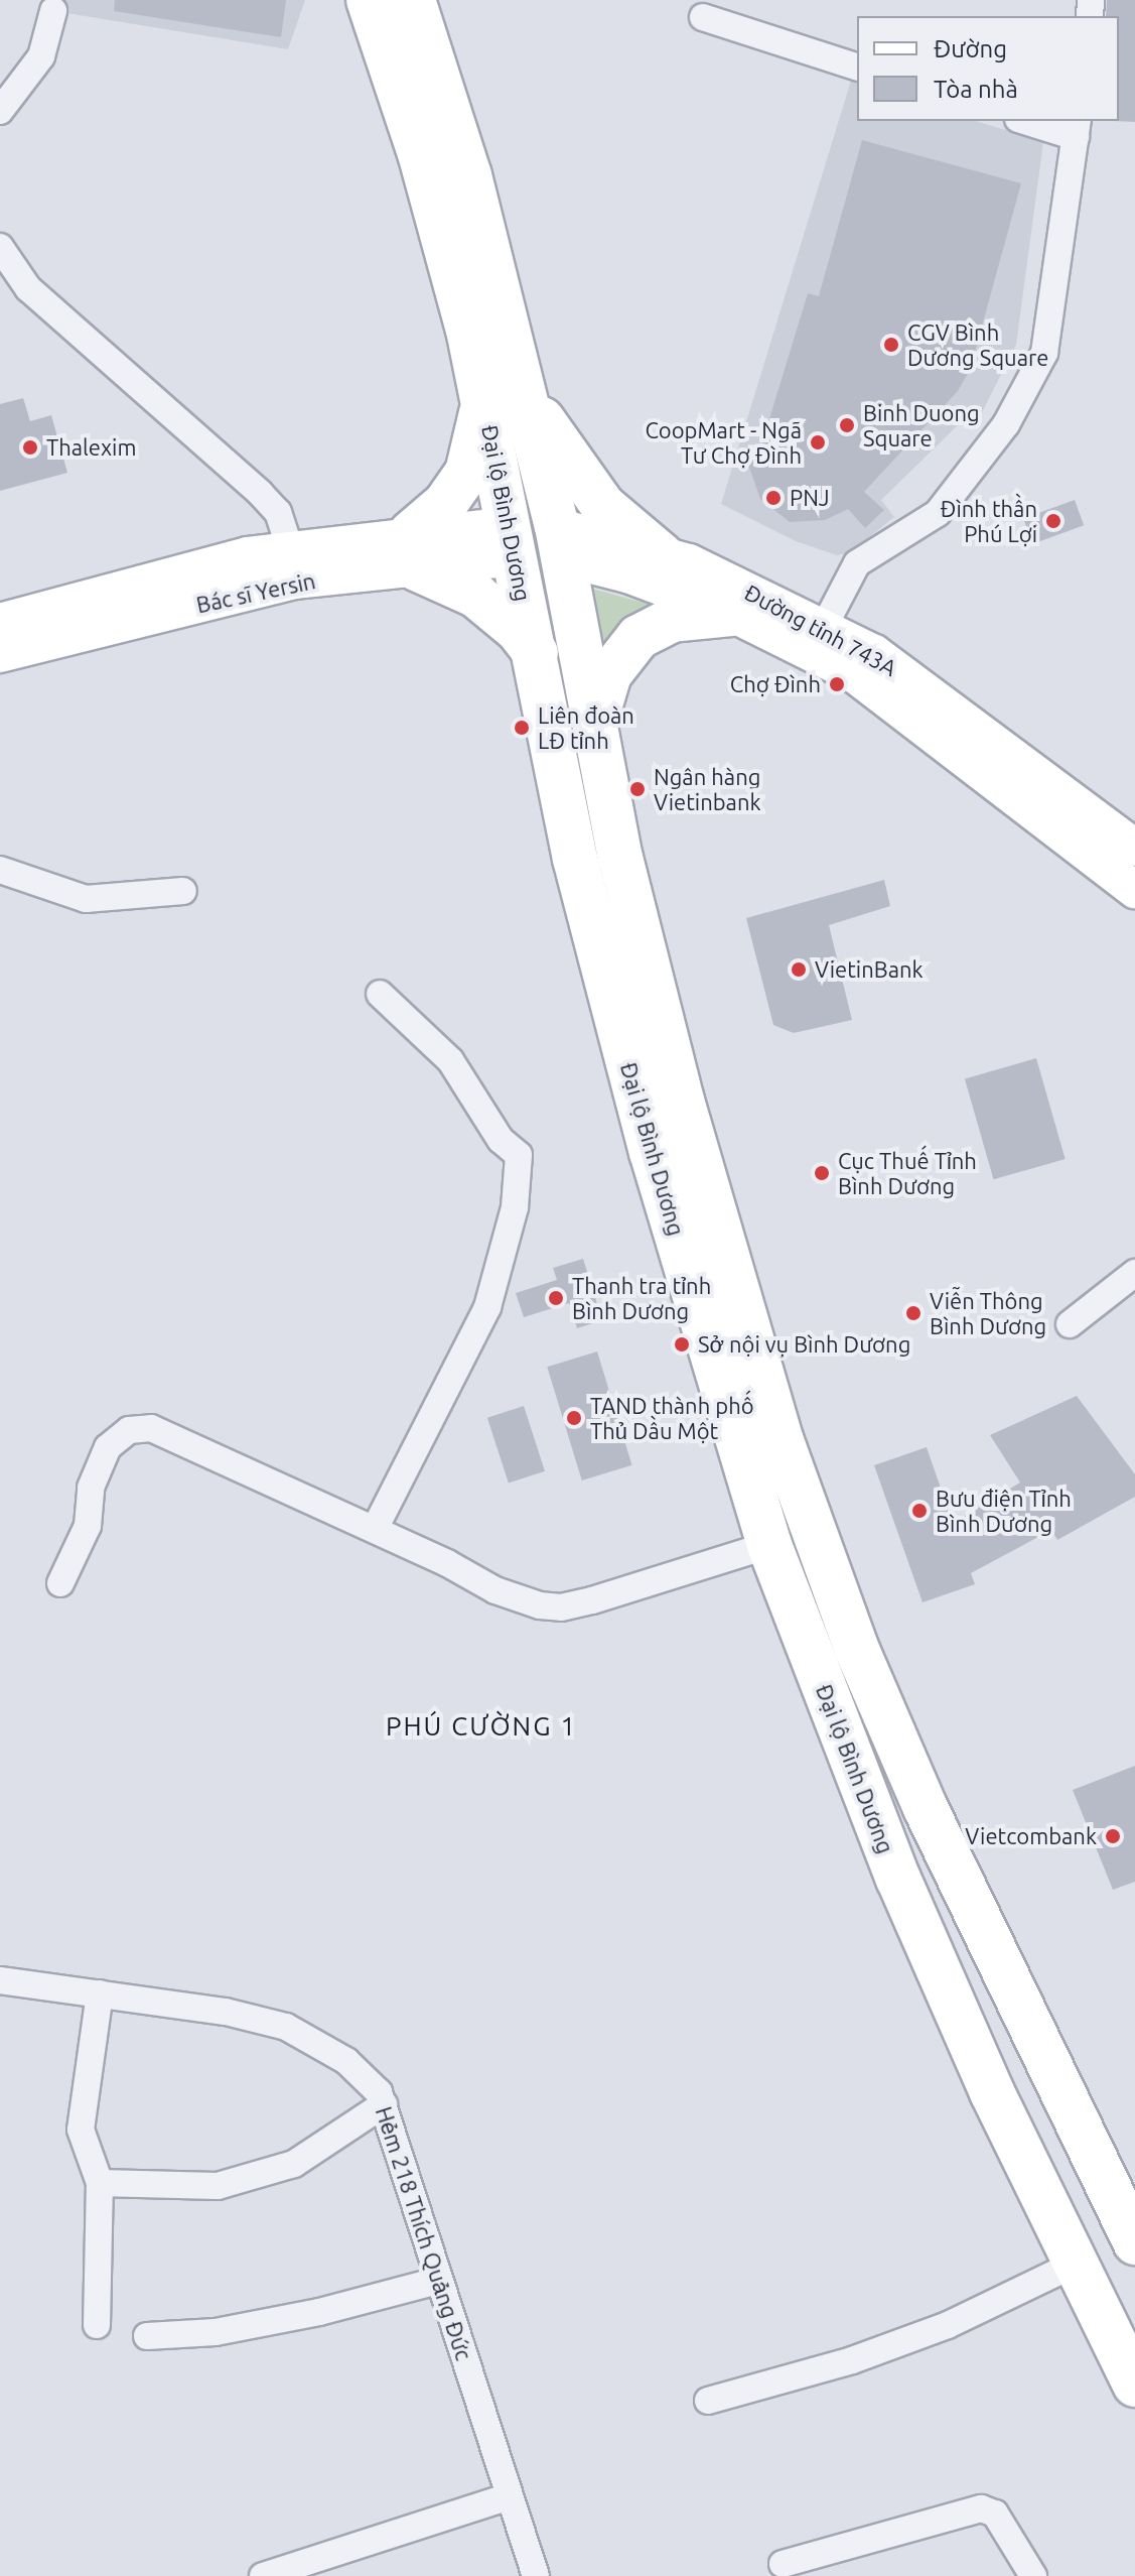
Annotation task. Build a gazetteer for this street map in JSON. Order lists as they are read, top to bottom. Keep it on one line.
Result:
{"streets":{"highway":["Đại lộ Bình Dương"],"main road":["Bác sĩ Yersin","Đường tỉnh 743A"],"street":["Hẻm 218 Thích Quảng Đức"]},"crossings":[["Đại lộ Bình Dương","Bác sĩ Yersin"],["Đại lộ Bình Dương","Đường tỉnh 743A"]],"districts":["PHÚ CƯỜNG 1"],"places":["CGV Bình Dương Square","Binh Duong Square","CoopMart - Ngã Tư Chợ Đình","Thalexim","PNJ","Đình thần Phú Lợi","Chợ Đình","Liên đoàn LĐ tỉnh","Ngân hàng Vietinbank","VietinBank","Cục Thuế Tỉnh Bình Dương","Thanh tra tỉnh Bình Dương","Viễn Thông Bình Dương","Sở nội vụ Bình Dương","TAND thành phố Thủ Dầu Một","Bưu điện Tỉnh Bình Dương","Vietcombank"],"legend":["Đường","Tòa nhà"]}
